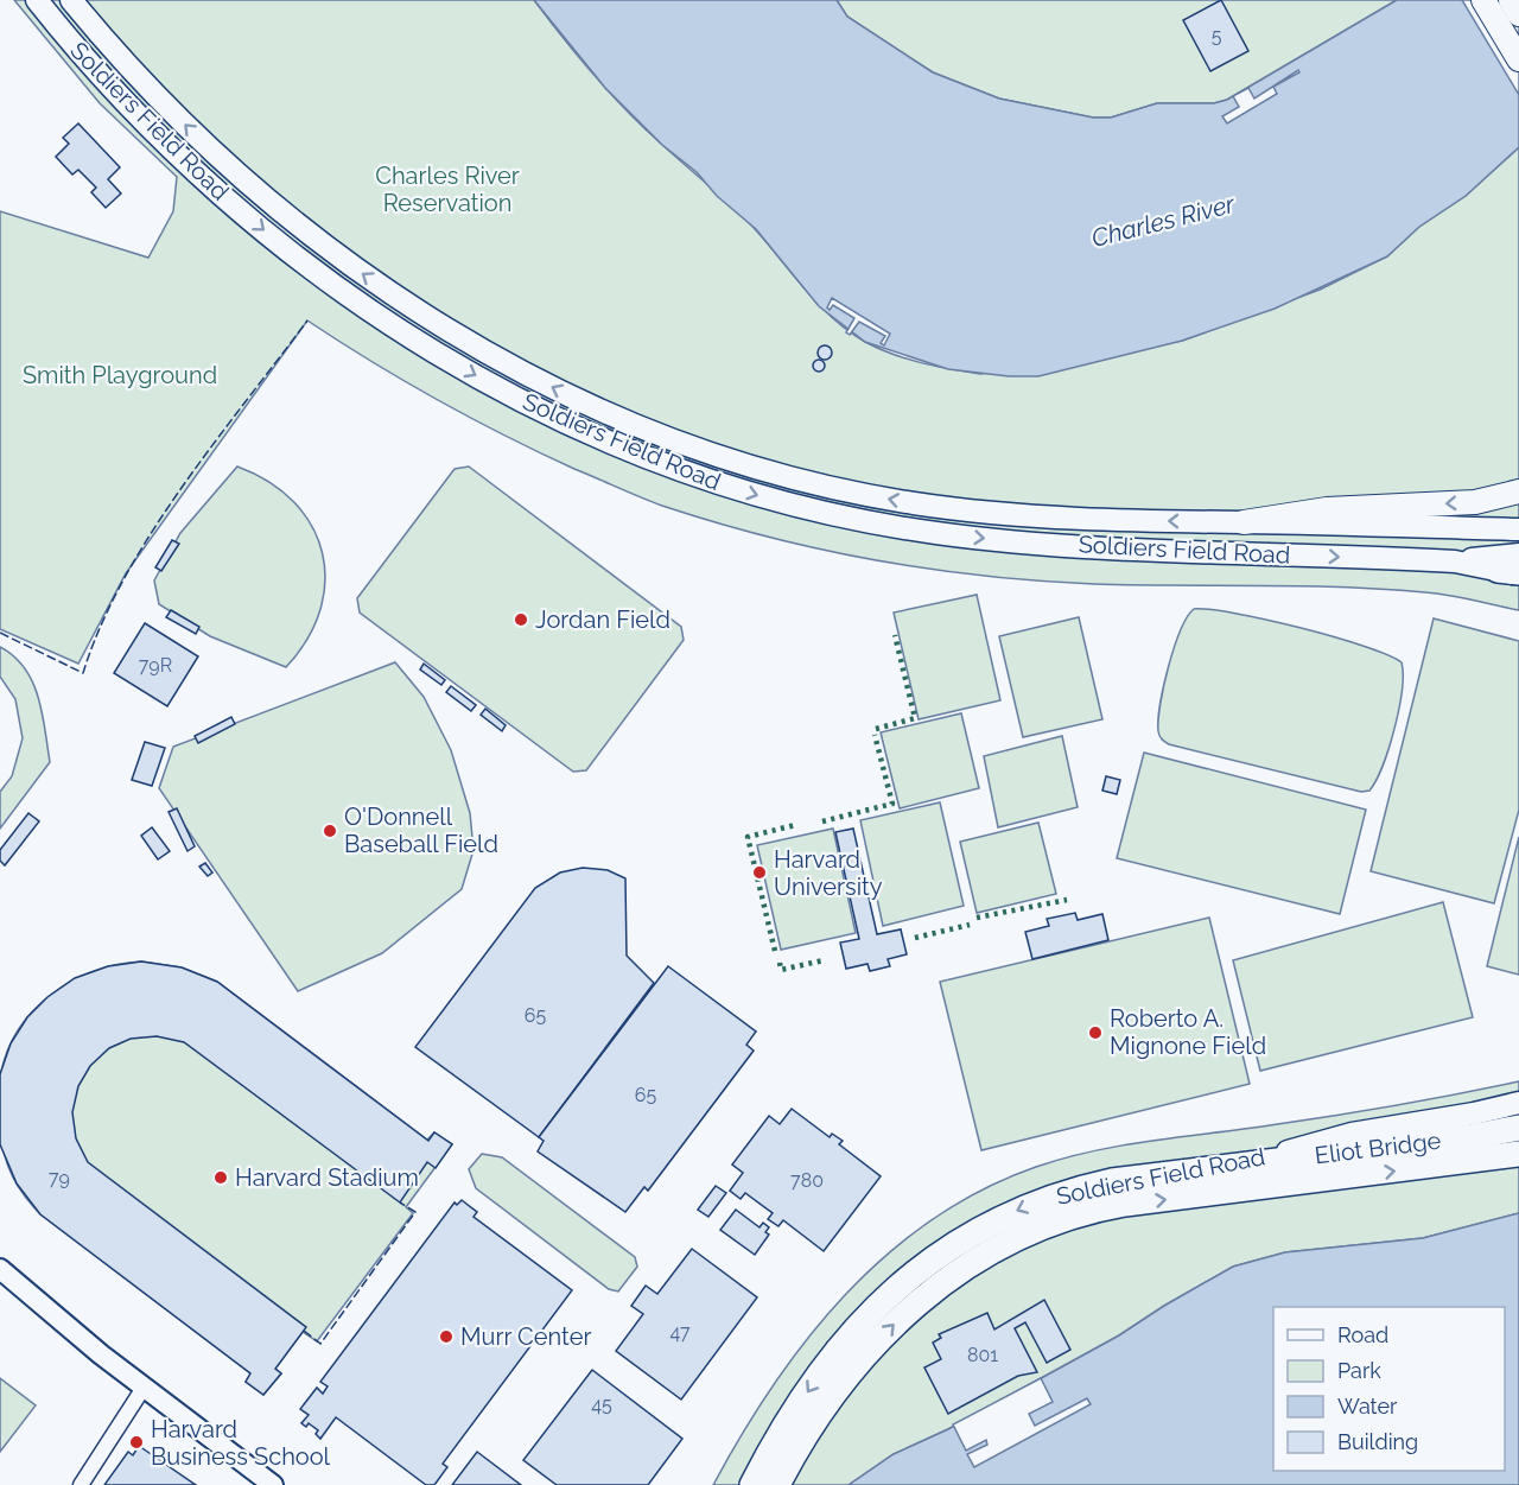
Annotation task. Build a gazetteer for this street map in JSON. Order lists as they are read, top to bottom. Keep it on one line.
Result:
{"streets":{"highway":["Soldiers Field Road","Eliot Bridge"]},"crossings":[["Soldiers Field Road","Eliot Bridge"]],"water":["Charles River"],"parks":["Charles River Reservation","Smith Playground"],"places":["Jordan Field","O'Donnell Baseball Field","Harvard University","Roberto A. Mignone Field","Harvard Stadium","Murr Center","Harvard Business School"],"house_numbers":["5","79R","65","65","79","780","47","801","45"],"legend":["Road","Park","Water","Building"]}
